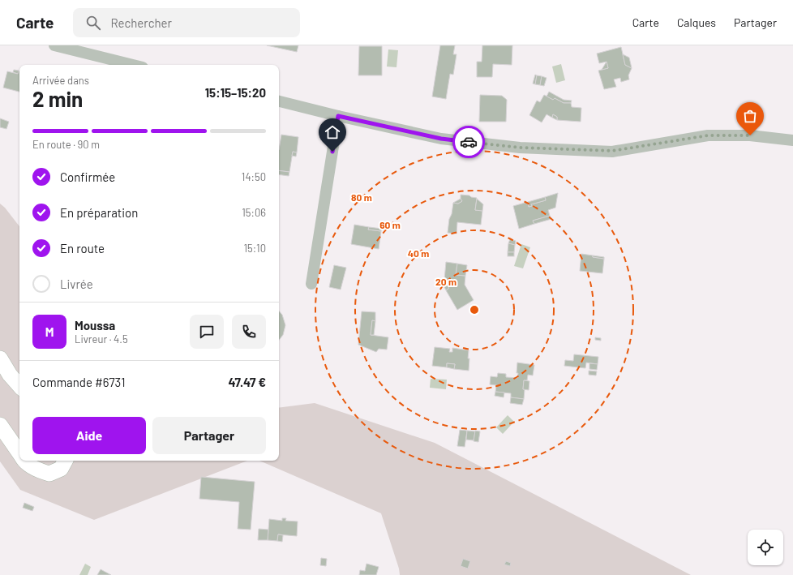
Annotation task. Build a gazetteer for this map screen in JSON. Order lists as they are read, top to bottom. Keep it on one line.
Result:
{"page":{"header":"Carte","search":"Rechercher","nav":["Carte","Calques","Partager"],"heading":["2 min","Arrivée dans","15:15–15:20"],"panel":["Moussa","Livreur · 4.5","Commande #6731","47.47 €"],"bar":"En route · 90 m","list":[["Confirmée","14:50"],["En préparation","15:06"],["En route","15:10"],"Livrée"],"round":"M","buttons":["Aide","Partager"]},"rings":["80 m","60 m","40 m","20 m"]}
